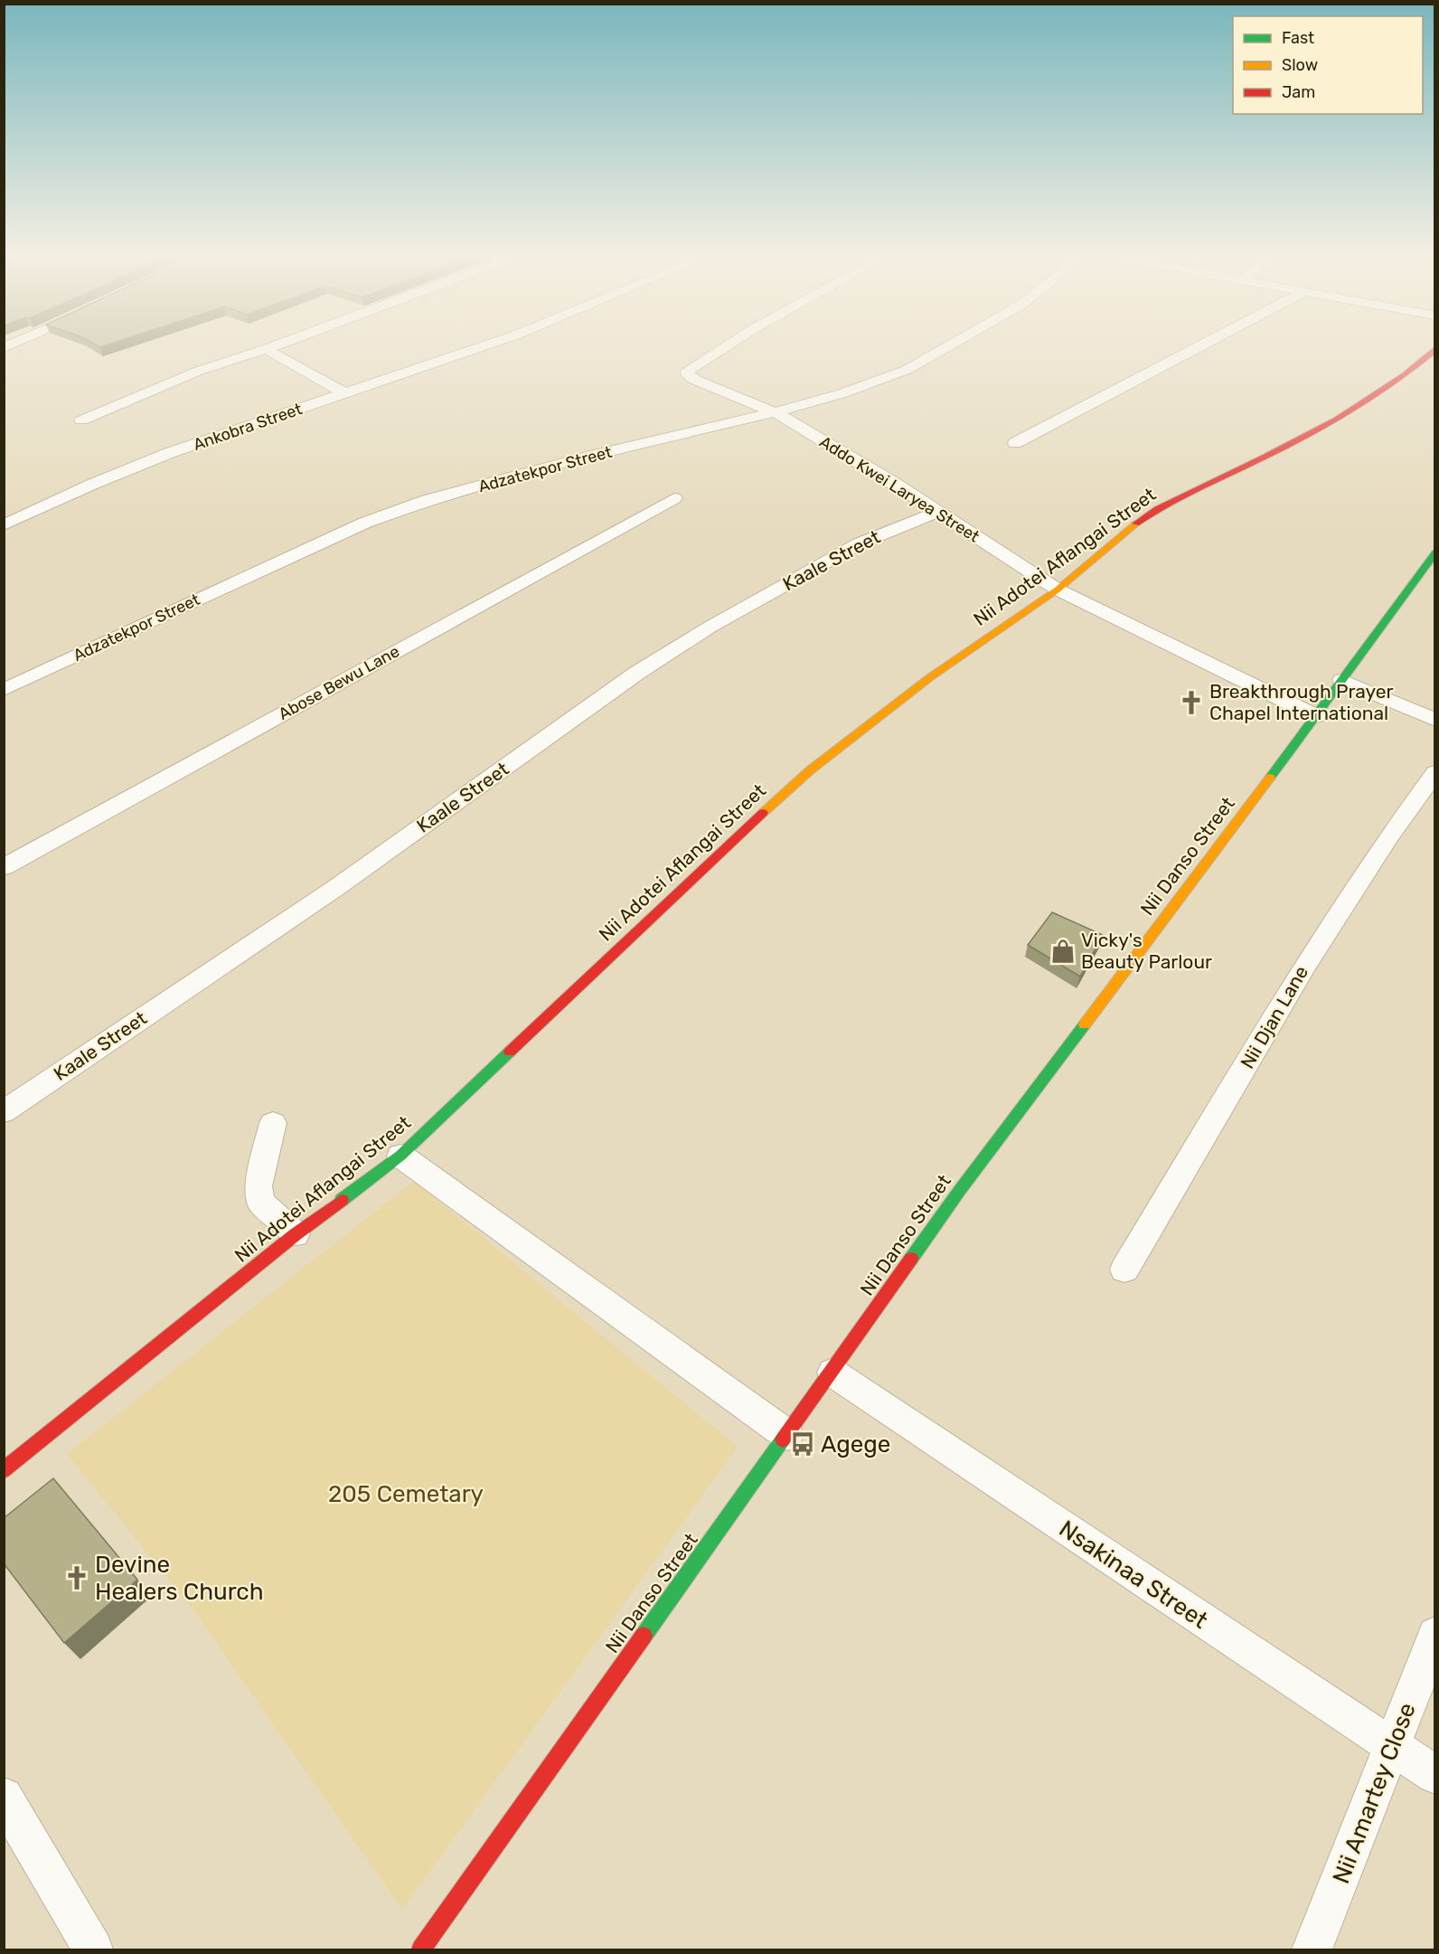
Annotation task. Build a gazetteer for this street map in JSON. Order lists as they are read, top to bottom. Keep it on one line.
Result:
{"streets":{"street":["Ankobra Street","Adzatekpor Street","Addo Kwei Laryea Street","Nii Adotei Aflangai Street","Kaale Street","Abose Bewu Lane","Nii Danso Street","Nii Djan Lane","Nsakinaa Street","Nii Amartey Close"]},"crossings":[["Adzatekpor Street","Addo Kwei Laryea Street"],["Addo Kwei Laryea Street","Nii Adotei Aflangai Street"],["Addo Kwei Laryea Street","Kaale Street"],["Addo Kwei Laryea Street","Nii Danso Street"],["Nii Danso Street","Nsakinaa Street"],["Nsakinaa Street","Nii Amartey Close"]],"parks":["205 Cemetary"],"places":{"church":["Breakthrough Prayer Chapel International","Devine Healers Church"],"shop":["Vicky's Beauty Parlour"],"bus stop":["Agege"]},"legend":["Fast","Slow","Jam"]}
